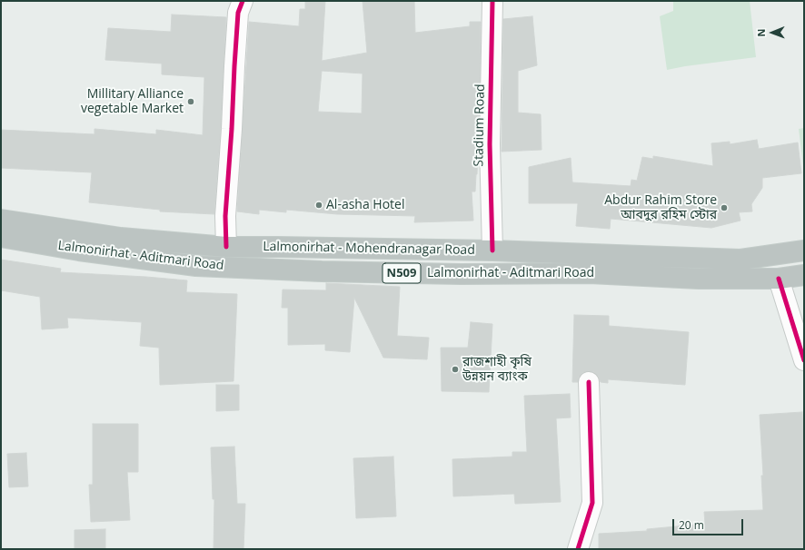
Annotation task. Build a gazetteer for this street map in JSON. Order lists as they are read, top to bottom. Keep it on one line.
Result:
{"streets":{"highway":["Lalmonirhat - Mohendranagar Road","Lalmonirhat - Aditmari Road","N509"],"street":["Stadium Road"]},"crossings":[["Stadium Road","Lalmonirhat - Mohendranagar Road"]],"places":["Millitary Alliance vegetable Market","Al-asha Hotel","Abdur Rahim Store আবদুর রহিম স্টোর","রাজশাহী কৃষি উন্নয়ন ব্যাংক"],"scale_bar":"20 m","north":"left"}
